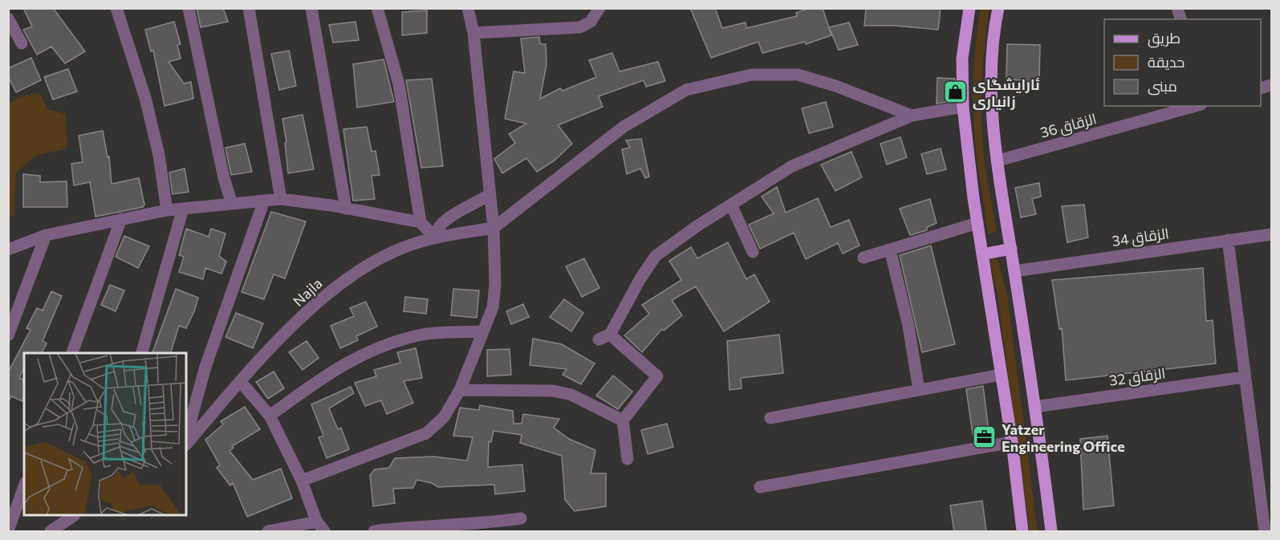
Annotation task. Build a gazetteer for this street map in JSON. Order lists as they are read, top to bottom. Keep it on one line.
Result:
{"streets":{"street":["الزقاق 36","الزقاق 34","Najla","الزقاق 32"]},"places":{"shop":["ئارایشگای زانیاری"],"office":["Yatzer Engineering Office"]},"legend":["طريق","حديقة","مبنى"]}
